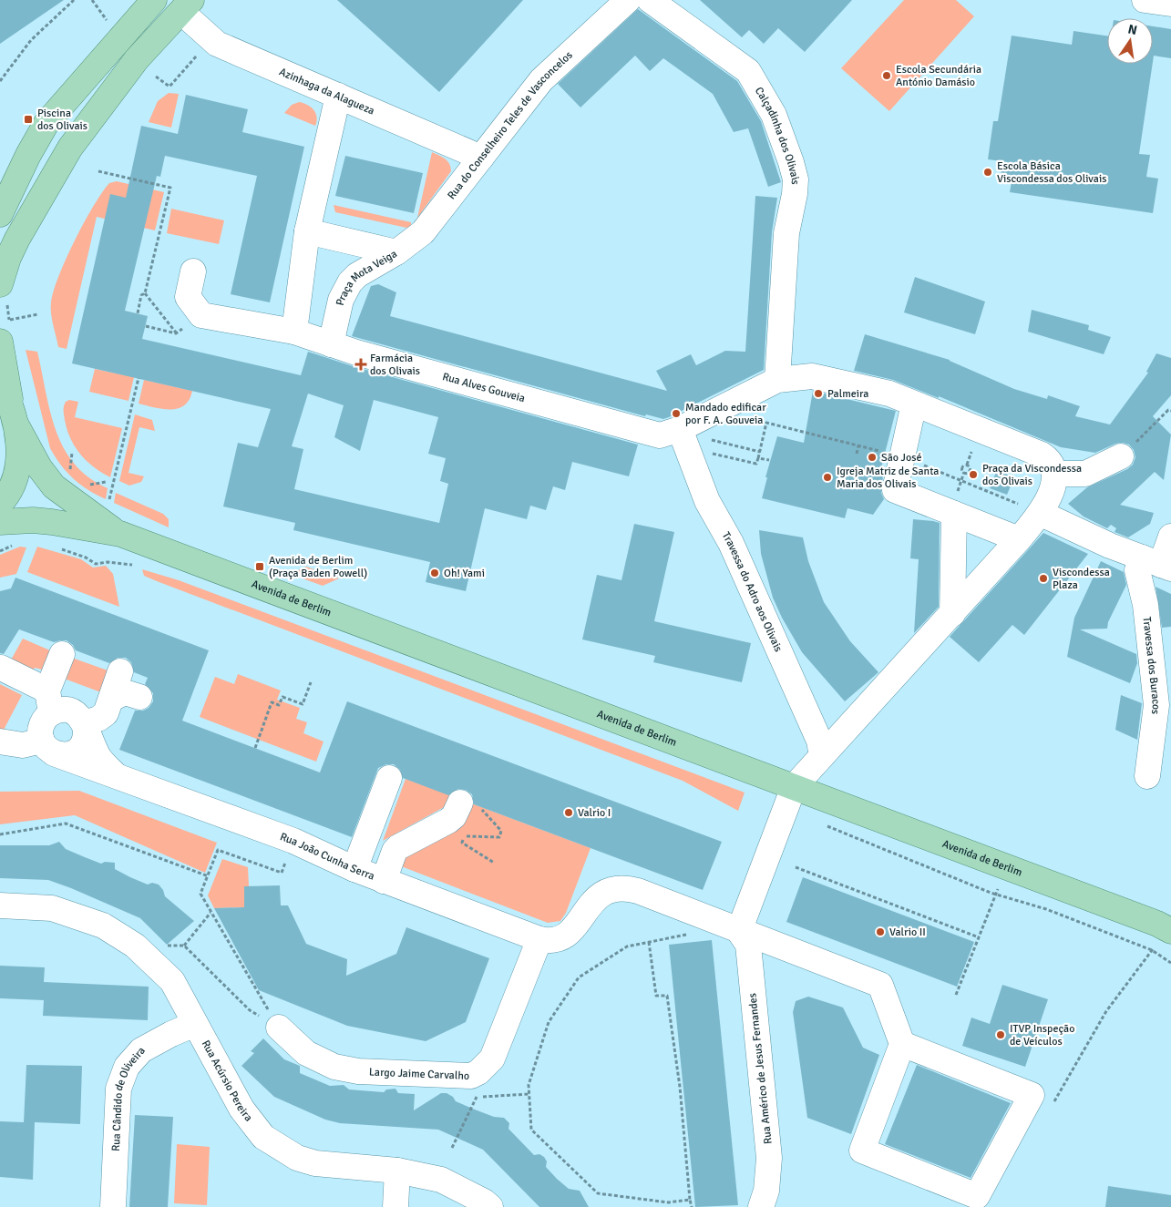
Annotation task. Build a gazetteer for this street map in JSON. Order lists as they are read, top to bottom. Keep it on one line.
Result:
{"streets":{"main road":["Avenida de Berlim"],"street":["Azinhaga da Alagueza","Rua do Conselheiro Teles de Vasconcelos","Calçadinha dos Olivais","Praça Mota Veiga","Rua Alves Gouveia","Travessa do Adro aos Olivais","Travessa dos Buracos","Rua João Cunha Serra","Rua Américo de Jesus Fernandes","Largo Jaime Carvalho","Rua Acúrsio Pereira","Rua Cândido de Oliveira"]},"crossings":[["Azinhaga da Alagueza","Rua do Conselheiro Teles de Vasconcelos"],["Rua do Conselheiro Teles de Vasconcelos","Praça Mota Veiga"],["Calçadinha dos Olivais","Rua Alves Gouveia"],["Praça Mota Veiga","Rua Alves Gouveia"],["Rua Alves Gouveia","Travessa do Adro aos Olivais"],["Rua João Cunha Serra","Largo Jaime Carvalho"],["Rua Acúrsio Pereira","Rua Cândido de Oliveira"]],"places":{"other":["Escola Secundária António Damásio","Escola Básica Viscondessa dos Olivais","Palmeira","Mandado edificar por F. A. Gouveia","São José","Praça da Viscondessa dos Olivais","Igreja Matriz de Santa Maria dos Olivais","Oh! Yami","Viscondessa Plaza","Valrio I","Valrio II","ITVP Inspeção de Veículos"],"transit":["Piscina dos Olivais","Avenida de Berlim (Praça Baden Powell)"],"health":["Farmácia dos Olivais"]},"north":"top"}
